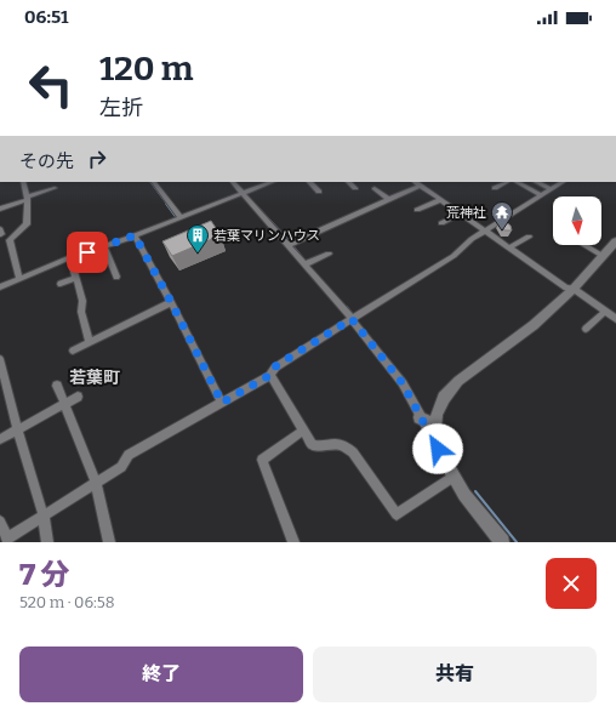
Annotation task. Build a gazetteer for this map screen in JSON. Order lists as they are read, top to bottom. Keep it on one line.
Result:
{"districts":["若葉町"],"places":{"temple":["荒神社"],"building":["若葉マリンハウス"]},"north":"bottom","page":{"status":"06:51","turn":["120 m","左折"],"then":"その先","heading":["7 分","520 m · 06:58"],"buttons":["終了","共有"]}}
